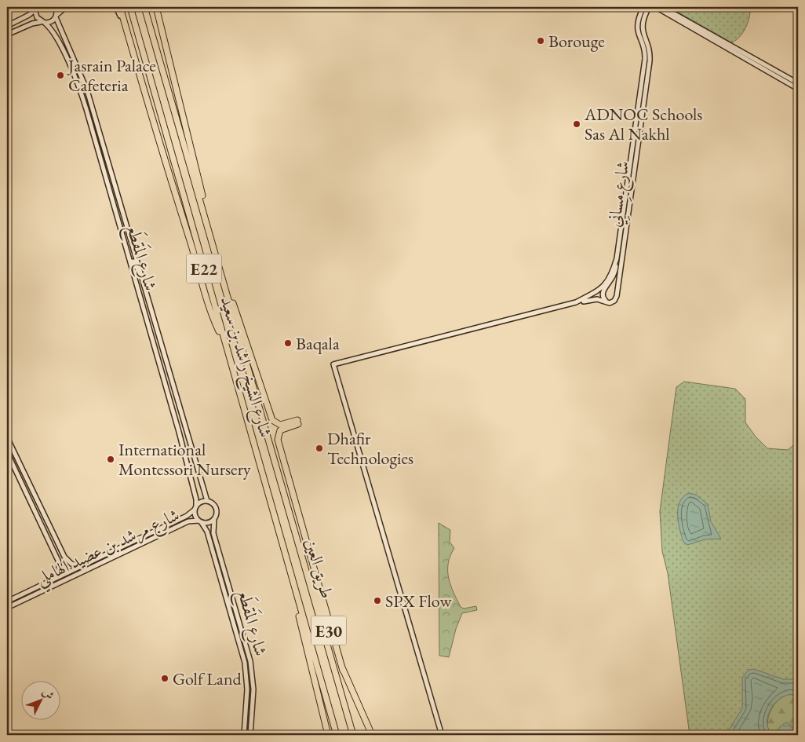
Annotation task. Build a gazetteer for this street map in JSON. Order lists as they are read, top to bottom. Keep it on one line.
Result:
{"streets":{"highway":["E22","شارع الشيخ راشد بن سعيد","طريق العين","E30"],"street":["شارع مِسانِي","شارع المَقطَع","شارع مرشد بن عضيد الهاملي"]},"crossings":[["شارع المَقطَع","شارع مرشد بن عضيد الهاملي"],["شارع الشيخ راشد بن سعيد","طريق العين"],["شارع الشيخ راشد بن سعيد","E30"],["طريق العين","E30"]],"places":["Borouge","Jasrain Palace Cafeteria","ADNOC Schools Sas Al Nakhl","Baqala","Dhafir Technologies","International Montessori Nursery","SPX Flow","Golf Land"],"north":"top right"}
